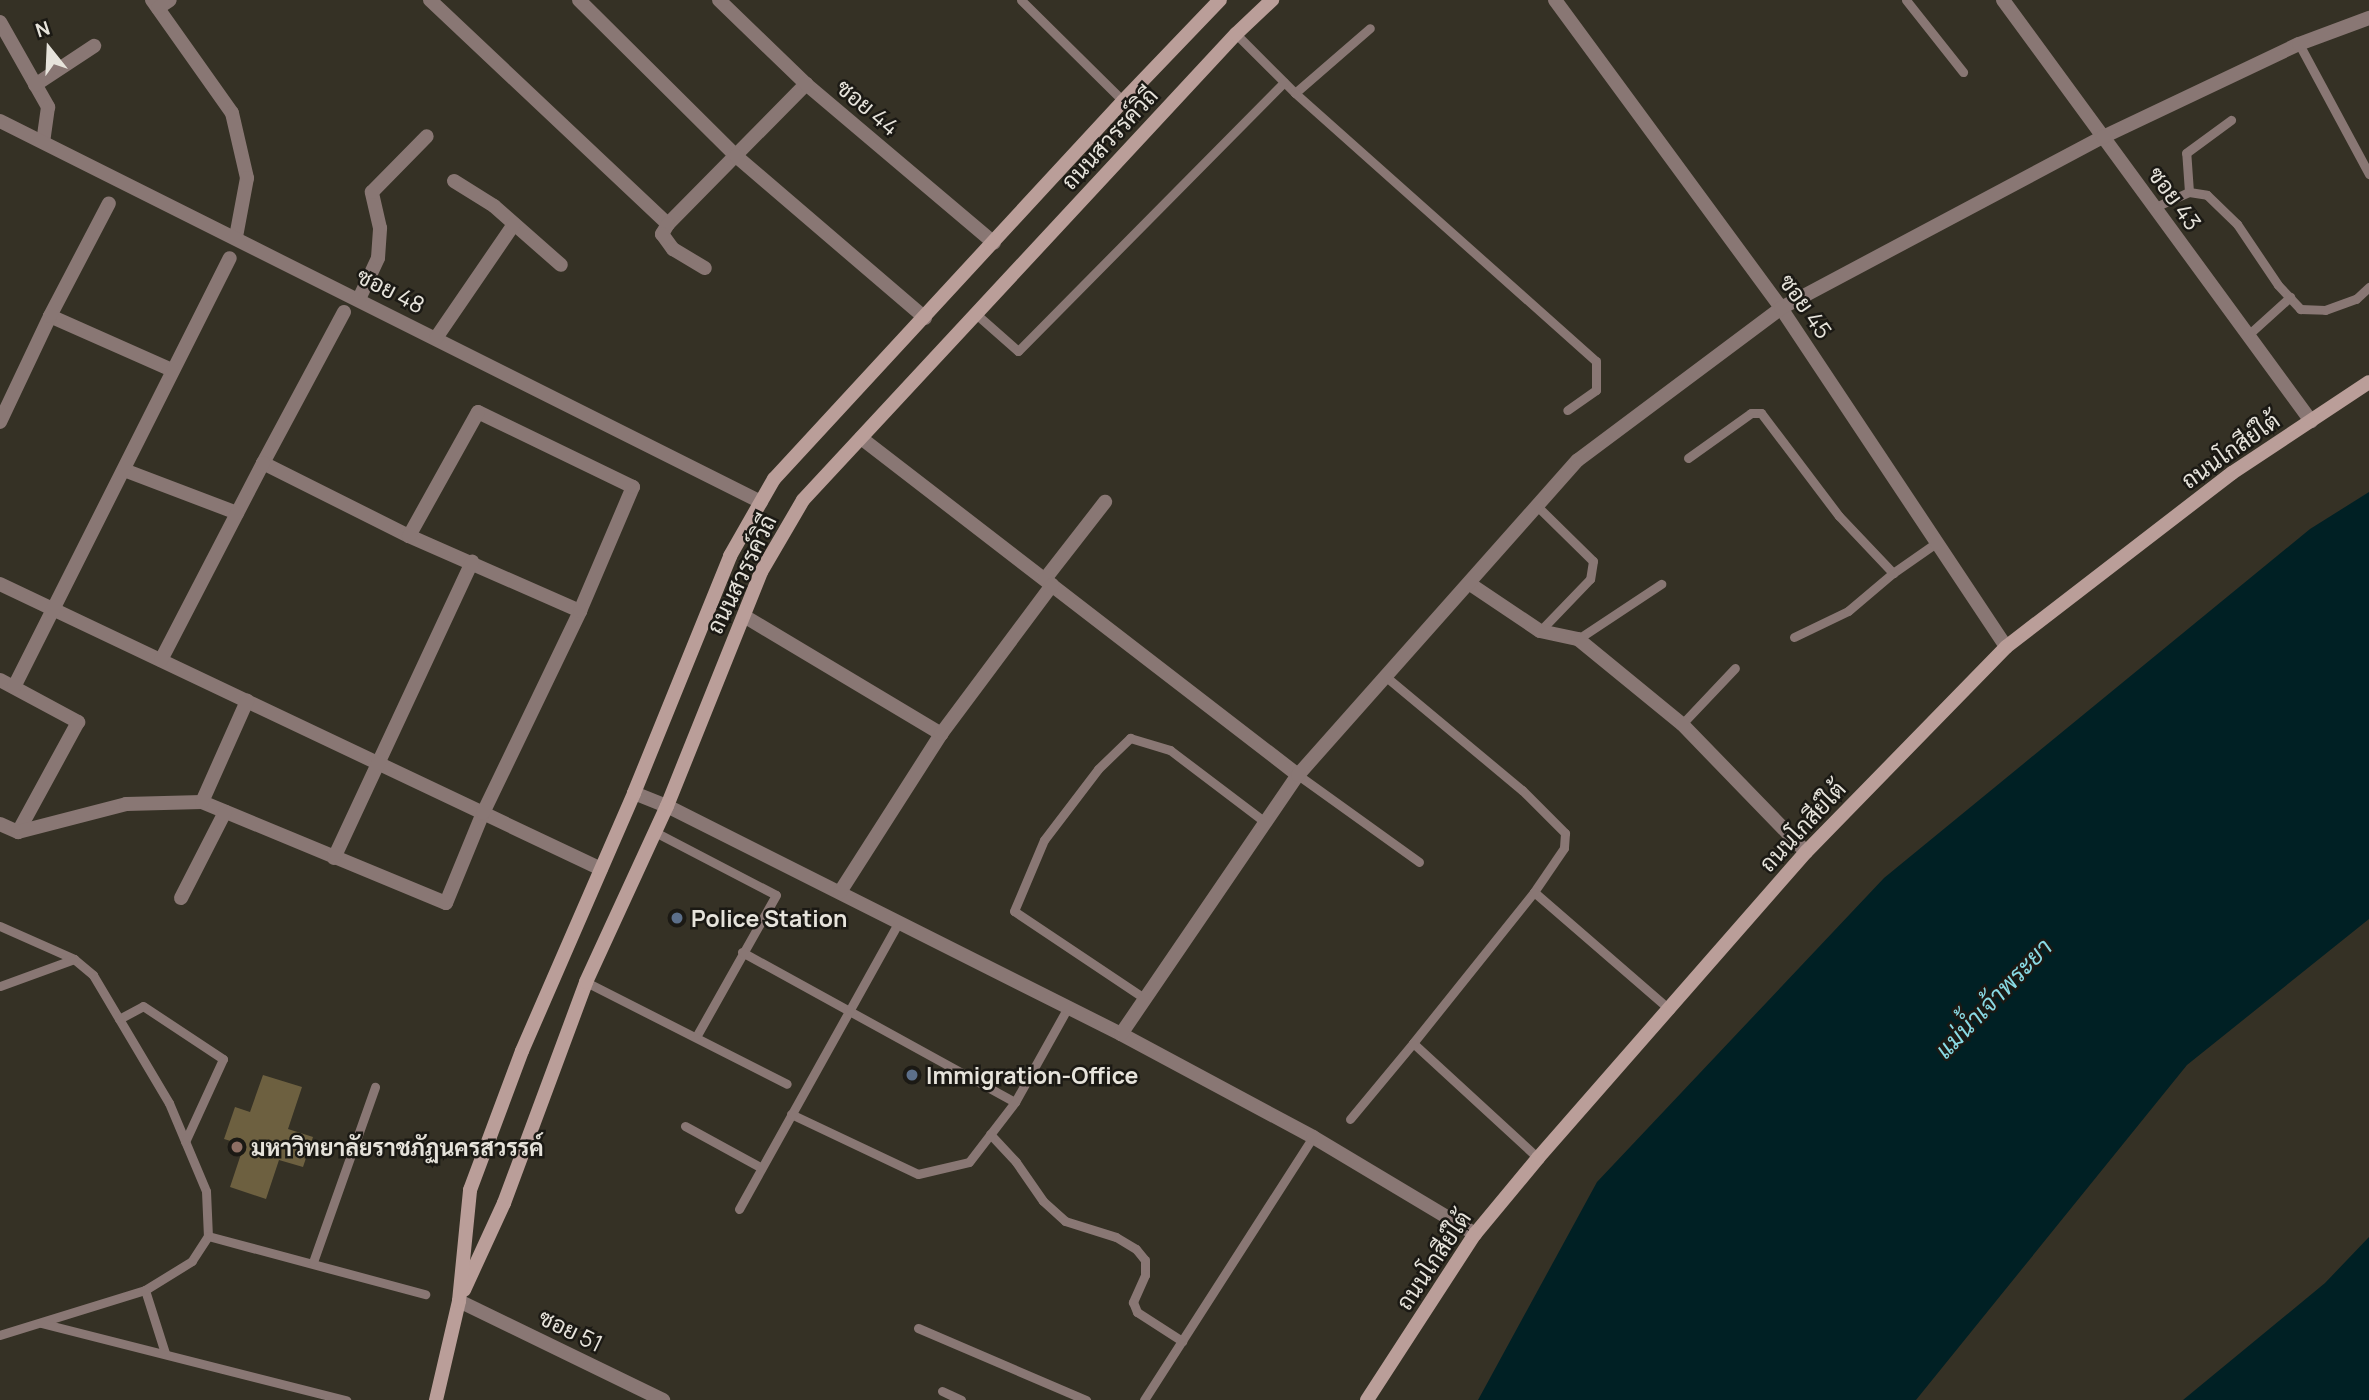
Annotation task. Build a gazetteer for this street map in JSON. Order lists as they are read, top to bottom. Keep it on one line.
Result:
{"streets":{"main road":["ถนนสวรรค์วิถี","ถนนโกสีย์ใต้"],"street":["ซอย 44","ซอย 43","ซอย 48","ซอย 45","ซอย 51"]},"crossings":[["ซอย 44","ถนนสวรรค์วิถี"],["ถนนสวรรค์วิถี","ซอย 48"],["ถนนสวรรค์วิถี","ซอย 51"],["ซอย 43","ถนนโกสีย์ใต้"],["ซอย 45","ถนนโกสีย์ใต้"]],"water":["แม่น้ำเจ้าพระยา"],"places":["Police Station","Immigration-Office","มหาวิทยาลัยราชภัฏนครสวรรค์"],"north":"top"}
